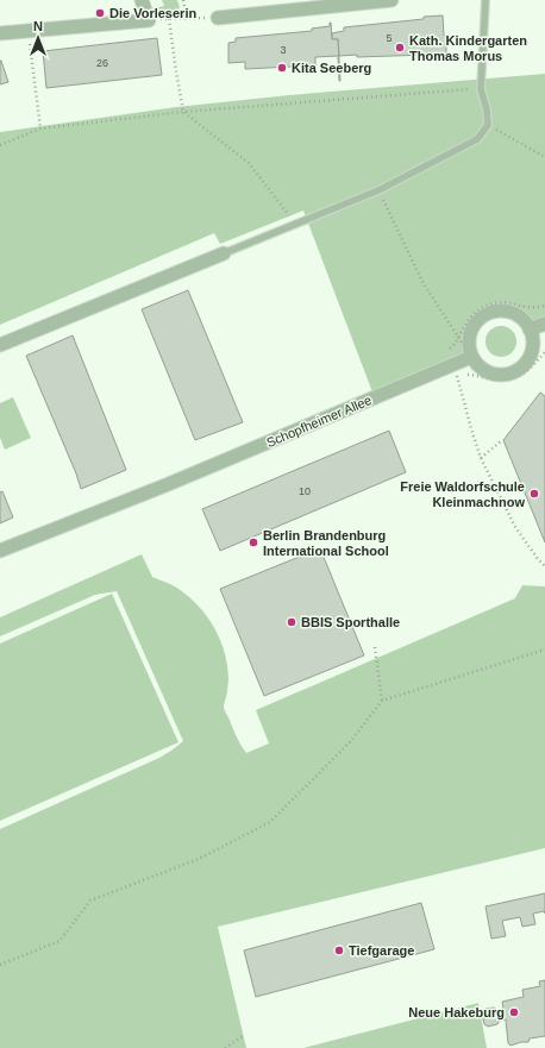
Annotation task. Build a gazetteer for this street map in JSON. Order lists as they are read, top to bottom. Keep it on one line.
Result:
{"streets":{"street":["Schopfheimer Allee"]},"places":["Die Vorleserin","Kath. Kindergarten Thomas Morus","Kita Seeberg","Freie Waldorfschule Kleinmachnow","Berlin Brandenburg International School","BBIS Sporthalle","Tiefgarage","Neue Hakeburg"],"house_numbers":["5","3","26","10"],"north":"top"}
